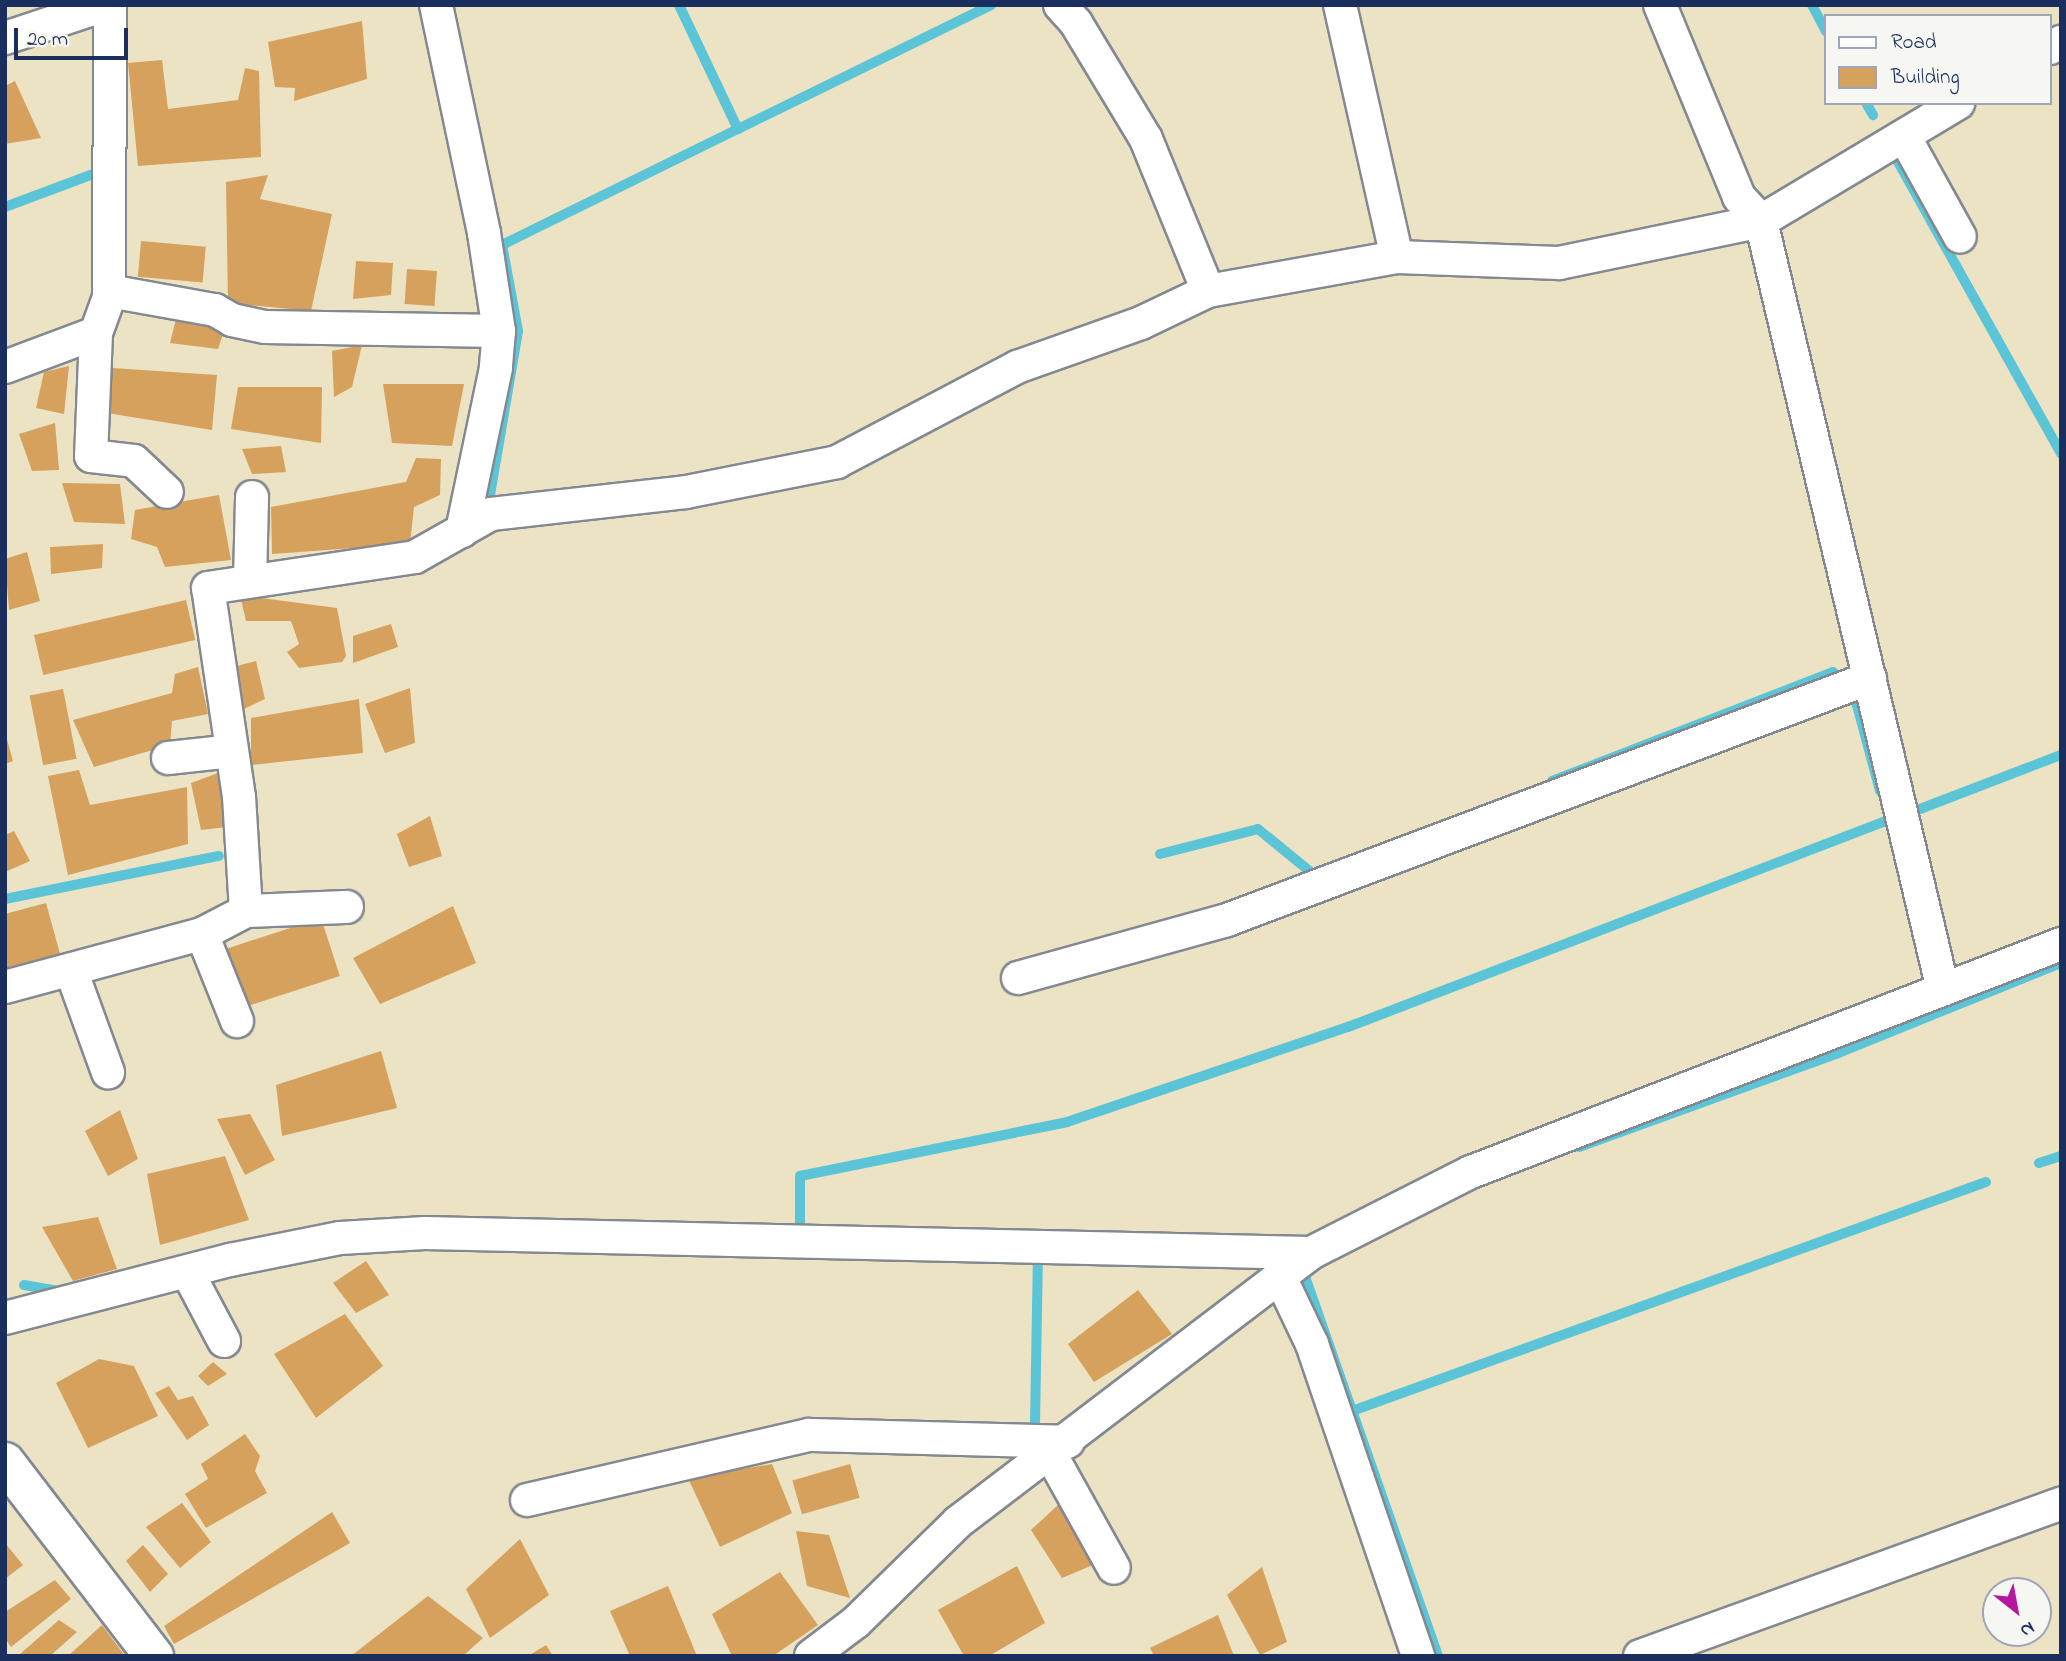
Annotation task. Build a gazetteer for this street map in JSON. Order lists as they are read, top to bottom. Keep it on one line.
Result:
{"legend":["Road","Building"],"scale_bar":"20 m","north":"bottom right"}
